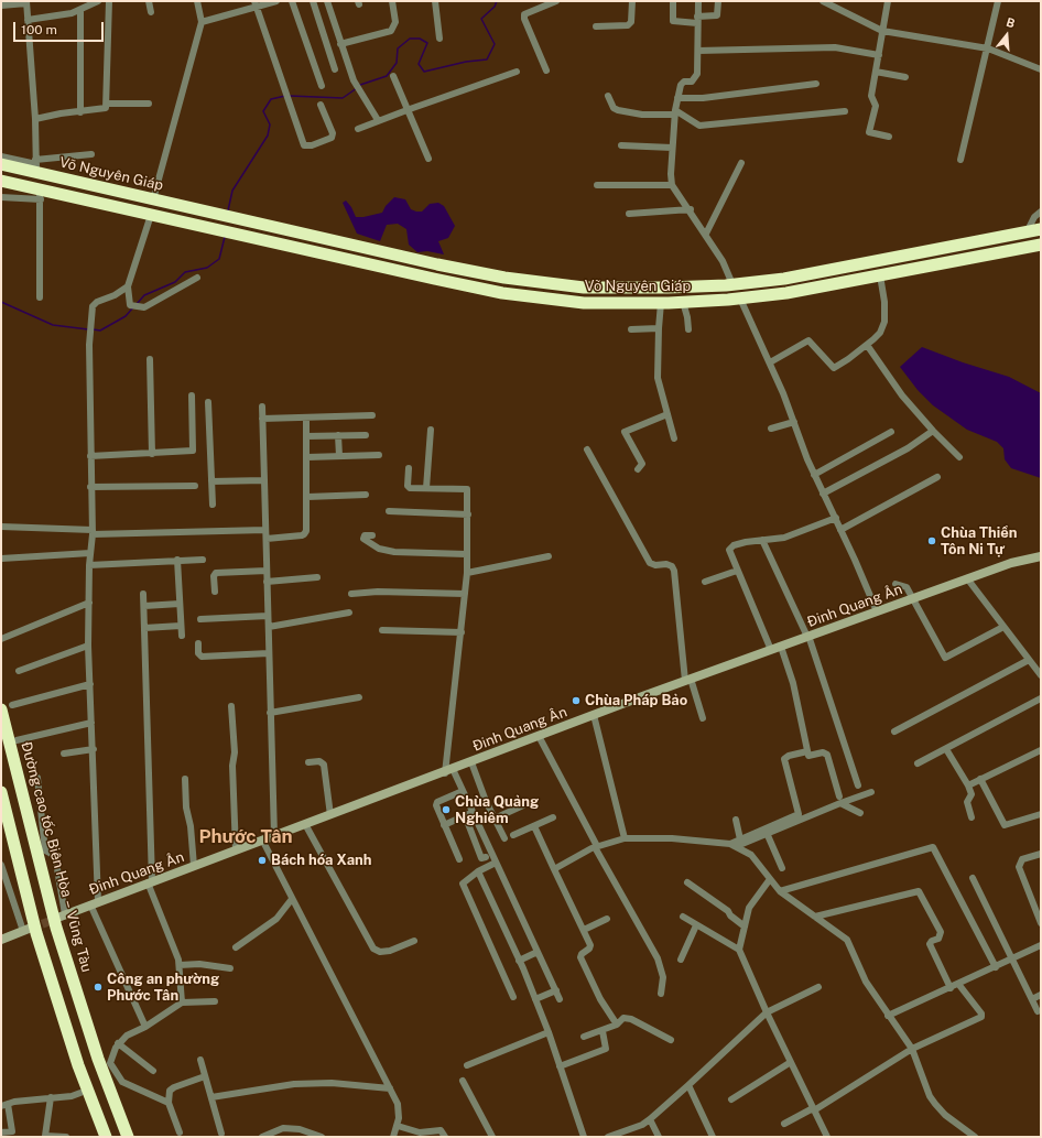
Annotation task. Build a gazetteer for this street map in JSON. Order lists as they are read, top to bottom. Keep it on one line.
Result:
{"streets":{"highway":["Võ Nguyên Giáp","Đường cao tốc Biên Hòa – Vũng Tàu"],"street":["Đinh Quang Ân"]},"districts":["Phước Tân"],"places":["Chùa Thiền Tôn Ni Tự","Chùa Pháp Bảo","Chùa Quảng Nghiêm","Bách hóa Xanh","Công an phường Phước Tân"],"scale_bar":"100 m","north":"top"}
